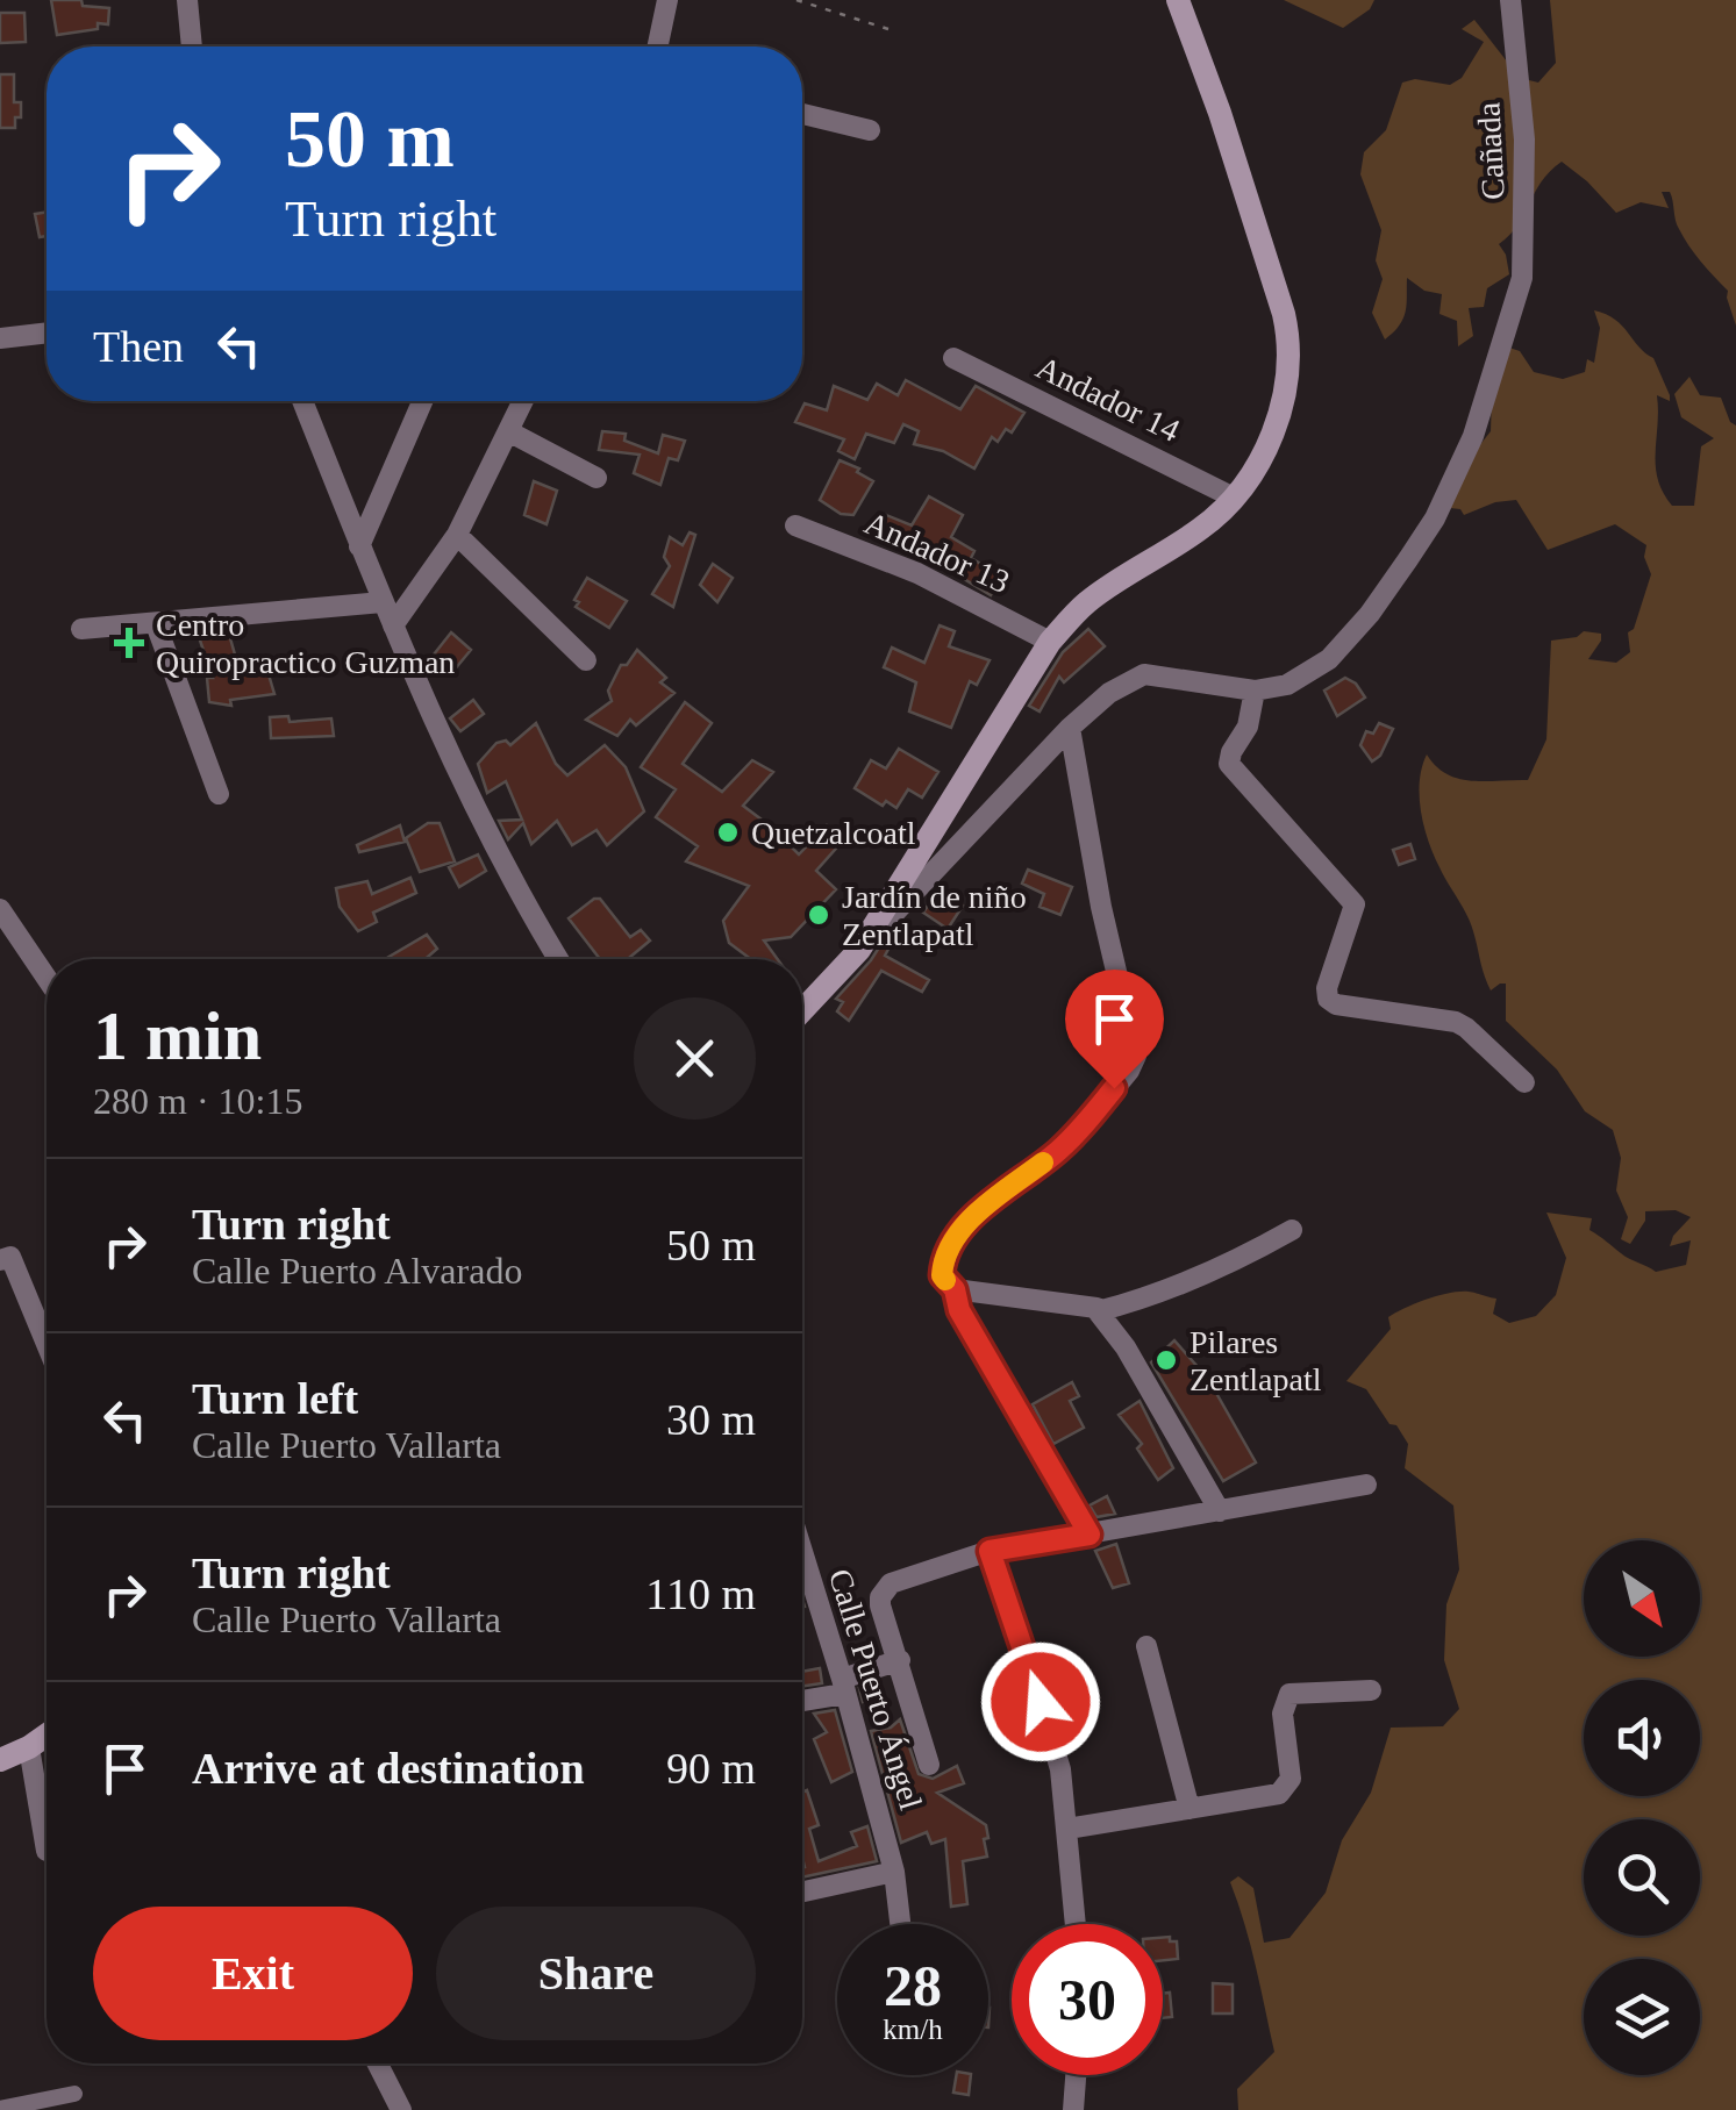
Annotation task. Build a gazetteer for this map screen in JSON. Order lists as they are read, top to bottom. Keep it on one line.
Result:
{"streets":{"street":["Cañada","Andador 14","Andador 13","Calle Puerto Ángel"]},"places":{"health":["Centro Quiropractico Guzman"],"other":["Quetzalcoatl","Jardín de niño Zentlapatl","Pilares Zentlapatl"]},"north":"bottom right","page":{"turn":["50 m","Turn right"],"then":"Then","heading":["1 min","280 m · 10:15"],"list":[{"name":"Turn right","note":"Calle Puerto Alvarado","value":"50 m"},{"name":"Turn left","note":"Calle Puerto Vallarta","value":"30 m"},{"name":"Turn right","note":"Calle Puerto Vallarta","value":"110 m"},{"name":"Arrive at destination","value":"90 m"}],"buttons":["Exit","Share"],"speed":"28 km/h","limit":"30"}}
